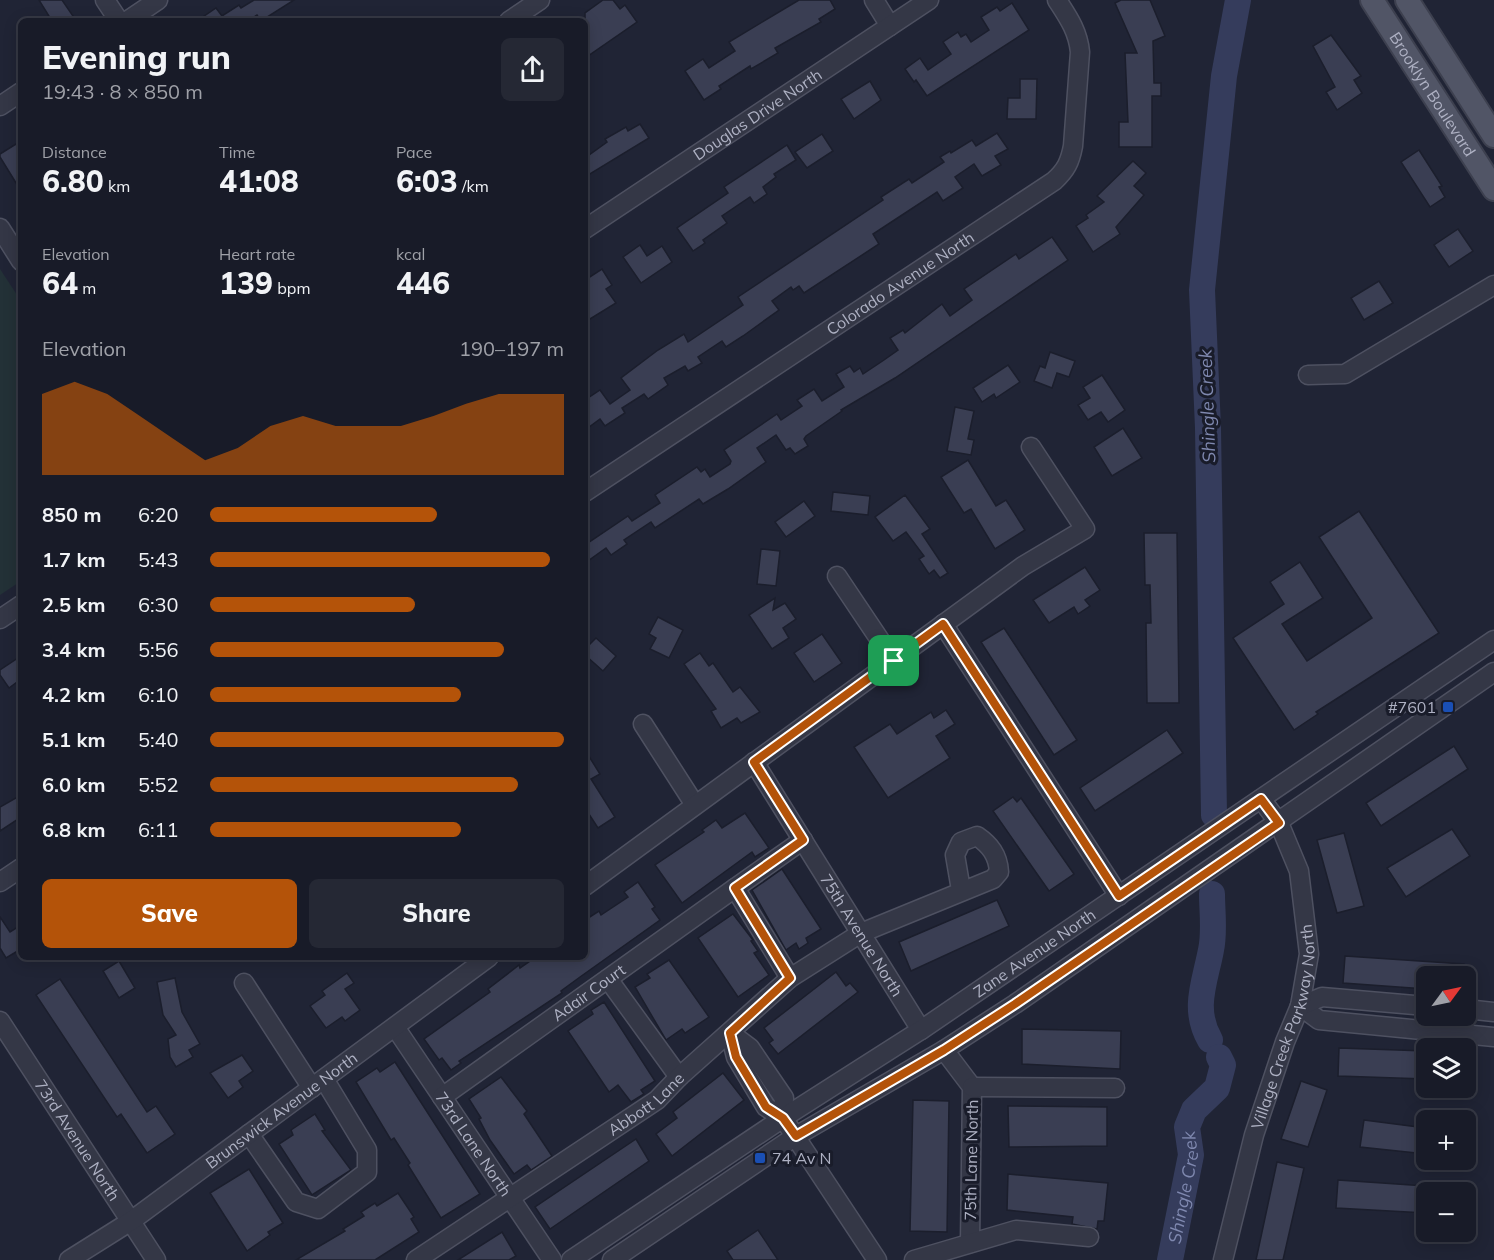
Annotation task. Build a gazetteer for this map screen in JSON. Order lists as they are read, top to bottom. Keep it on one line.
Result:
{"streets":{"main road":["Brooklyn Boulevard"],"street":["Douglas Drive North","Colorado Avenue North","75th Avenue North","Zane Avenue North","Adair Court","Village Creek Parkway North","Abbott Lane","Brunswick Avenue North","73rd Avenue North","73rd Lane North","75th Lane North"]},"crossings":[["75th Avenue North","Zane Avenue North"],["75th Avenue North","Abbott Lane"],["Zane Avenue North","Village Creek Parkway North"],["Zane Avenue North","75th Lane North"],["Adair Court","73rd Lane North"],["Abbott Lane","73rd Lane North"],["Brunswick Avenue North","73rd Avenue North"],["Brunswick Avenue North","73rd Lane North"]],"water":["Shingle Creek"],"places":{"transit":["#7601","74 Av N"]},"north":"top right","page":{"heading":["Evening run","19:43 · 8 × 850 m"],"stats":[["Distance","6.80 km"],["Time","41:08"],["Pace","6:03 /km"],["Elevation","64 m"],["Heart rate","139 bpm"],["kcal","446"]],"chart":["Elevation","190–197 m"],"list":[{"name":"850 m","note":"6:20"},{"name":"1.7 km","note":"5:43"},{"name":"2.5 km","note":"6:30"},{"name":"3.4 km","note":"5:56"},{"name":"4.2 km","note":"6:10"},{"name":"5.1 km","note":"5:40"},{"name":"6.0 km","note":"5:52"},{"name":"6.8 km","note":"6:11"}],"buttons":["Save","Share"],"map_buttons":["+","−"]}}
